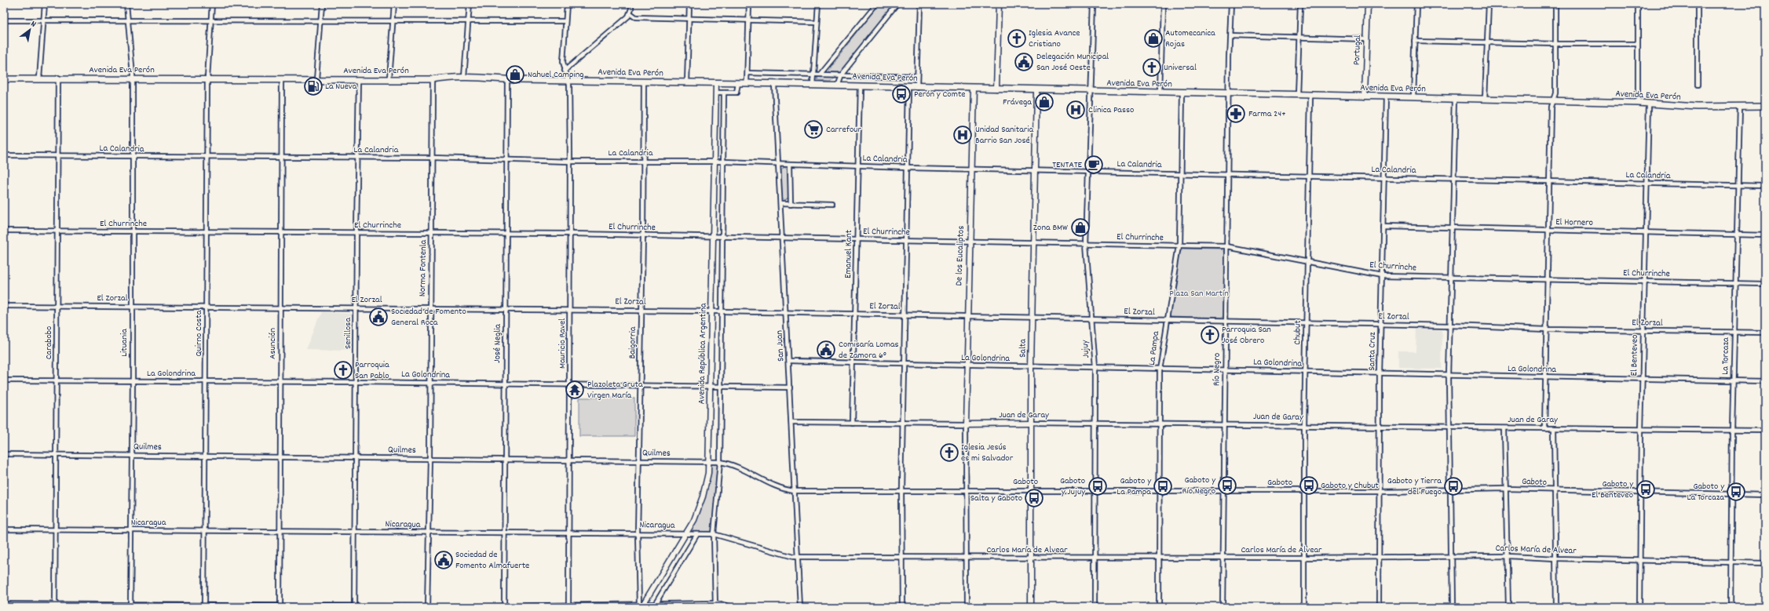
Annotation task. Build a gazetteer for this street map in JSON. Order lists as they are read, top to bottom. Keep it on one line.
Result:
{"streets":{"main road":["Avenida Eva Perón"],"street":["Portugal","La Calandria","El Hornero","El Churrinche","Emanuel Kant","De los Eucaliptos","Norma Fontenla","El Zorzal","Chubut","Quirno Costa","Senillosa","Carabobo","Lituania","Baigorria","Asunción","José Neglia","Mauricio Ravel","San Juan","Salta","La Pampa","Jujuy","Santa Cruz","Avenida República Argentina","El Benteveo","La Torcaza","La Golondrina","Río Negro","Juan de Garay","Quilmes","Gaboto","Nicaragua","Carlos María de Alvear"]},"crossings":[["Portugal","Avenida Eva Perón"],["Avenida Eva Perón","Emanuel Kant"],["Avenida Eva Perón","De los Eucaliptos"],["Avenida Eva Perón","Norma Fontenla"],["Avenida Eva Perón","Chubut"],["Avenida Eva Perón","Quirno Costa"],["Avenida Eva Perón","Senillosa"],["Avenida Eva Perón","Carabobo"],["Avenida Eva Perón","Lituania"],["Avenida Eva Perón","Baigorria"],["Avenida Eva Perón","Asunción"],["Avenida Eva Perón","José Neglia"],["Avenida Eva Perón","Mauricio Ravel"],["Avenida Eva Perón","San Juan"],["Avenida Eva Perón","Salta"],["Avenida Eva Perón","La Pampa"],["Avenida Eva Perón","Jujuy"],["Avenida Eva Perón","Santa Cruz"],["Avenida Eva Perón","Avenida República Argentina"],["Avenida Eva Perón","El Benteveo"],["Avenida Eva Perón","La Torcaza"],["Avenida Eva Perón","Río Negro"],["La Calandria","Emanuel Kant"],["La Calandria","De los Eucaliptos"],["La Calandria","Norma Fontenla"],["La Calandria","Chubut"],["La Calandria","Quirno Costa"],["La Calandria","Senillosa"],["La Calandria","Carabobo"],["La Calandria","Lituania"],["La Calandria","Baigorria"],["La Calandria","Asunción"],["La Calandria","José Neglia"],["La Calandria","Mauricio Ravel"],["La Calandria","San Juan"],["La Calandria","Salta"],["La Calandria","La Pampa"],["La Calandria","Jujuy"],["La Calandria","Santa Cruz"],["La Calandria","Avenida República Argentina"],["La Calandria","El Benteveo"],["La Calandria","La Torcaza"],["La Calandria","Río Negro"],["El Hornero","Santa Cruz"],["El Hornero","El Benteveo"],["El Hornero","La Torcaza"],["El Churrinche","Emanuel Kant"],["El Churrinche","De los Eucaliptos"],["El Churrinche","Norma Fontenla"],["El Churrinche","Chubut"],["El Churrinche","Quirno Costa"],["El Churrinche","Senillosa"],["El Churrinche","Carabobo"],["El Churrinche","Lituania"],["El Churrinche","Baigorria"],["El Churrinche","Asunción"],["El Churrinche","José Neglia"],["El Churrinche","Mauricio Ravel"],["El Churrinche","San Juan"],["El Churrinche","Salta"],["El Churrinche","La Pampa"],["El Churrinche","Jujuy"],["El Churrinche","Santa Cruz"],["El Churrinche","Avenida República Argentina"],["El Churrinche","El Benteveo"],["El Churrinche","La Torcaza"],["El Churrinche","Río Negro"],["Emanuel Kant","El Zorzal"],["Emanuel Kant","La Golondrina"],["Emanuel Kant","Juan de Garay"],["De los Eucaliptos","El Zorzal"],["De los Eucaliptos","La Golondrina"],["De los Eucaliptos","Juan de Garay"],["Norma Fontenla","El Zorzal"],["Norma Fontenla","La Golondrina"],["Norma Fontenla","Quilmes"],["Norma Fontenla","Nicaragua"],["El Zorzal","Chubut"],["El Zorzal","Quirno Costa"],["El Zorzal","Senillosa"],["El Zorzal","Carabobo"],["El Zorzal","Lituania"],["El Zorzal","Baigorria"],["El Zorzal","Asunción"],["El Zorzal","José Neglia"],["El Zorzal","Mauricio Ravel"],["El Zorzal","San Juan"],["El Zorzal","Salta"],["El Zorzal","La Pampa"],["El Zorzal","Jujuy"],["El Zorzal","Santa Cruz"],["El Zorzal","Avenida República Argentina"],["El Zorzal","El Benteveo"],["El Zorzal","La Torcaza"],["El Zorzal","Río Negro"],["Chubut","La Golondrina"],["Chubut","Juan de Garay"],["Chubut","Gaboto"],["Chubut","Carlos María de Alvear"],["Quirno Costa","La Golondrina"],["Quirno Costa","Quilmes"],["Quirno Costa","Nicaragua"],["Senillosa","La Golondrina"],["Senillosa","Quilmes"],["Senillosa","Nicaragua"],["Carabobo","La Golondrina"],["Carabobo","Quilmes"],["Carabobo","Nicaragua"],["Lituania","La Golondrina"],["Lituania","Quilmes"],["Lituania","Nicaragua"],["Baigorria","Avenida República Argentina"],["Baigorria","La Golondrina"],["Baigorria","Quilmes"],["Baigorria","Nicaragua"],["Asunción","La Golondrina"],["Asunción","Quilmes"],["Asunción","Nicaragua"],["José Neglia","La Golondrina"],["José Neglia","Quilmes"],["José Neglia","Nicaragua"],["Mauricio Ravel","La Golondrina"],["Mauricio Ravel","Quilmes"],["Mauricio Ravel","Nicaragua"],["San Juan","La Golondrina"],["San Juan","Juan de Garay"],["San Juan","Quilmes"],["San Juan","Gaboto"],["San Juan","Nicaragua"],["San Juan","Carlos María de Alvear"],["Salta","La Golondrina"],["Salta","Juan de Garay"],["Salta","Gaboto"],["Salta","Carlos María de Alvear"],["La Pampa","La Golondrina"],["La Pampa","Juan de Garay"],["La Pampa","Gaboto"],["La Pampa","Carlos María de Alvear"],["Jujuy","La Golondrina"],["Jujuy","Juan de Garay"],["Jujuy","Gaboto"],["Jujuy","Carlos María de Alvear"],["Santa Cruz","La Golondrina"],["Santa Cruz","Juan de Garay"],["Santa Cruz","Gaboto"],["Santa Cruz","Carlos María de Alvear"],["Avenida República Argentina","La Golondrina"],["Avenida República Argentina","Quilmes"],["Avenida República Argentina","Nicaragua"],["El Benteveo","La Golondrina"],["El Benteveo","Juan de Garay"],["El Benteveo","Gaboto"],["El Benteveo","Carlos María de Alvear"],["La Torcaza","La Golondrina"],["La Torcaza","Juan de Garay"],["La Torcaza","Gaboto"],["La Torcaza","Carlos María de Alvear"],["La Golondrina","Río Negro"],["Río Negro","Juan de Garay"],["Río Negro","Gaboto"],["Río Negro","Carlos María de Alvear"],["Quilmes","Gaboto"],["Nicaragua","Carlos María de Alvear"]],"parks":["Plaza San Martín"],"places":{"church":["Iglesia Avance Cristiano","Universal","Parroquia San José Obrero","Parroquia San Pablo","Iglesia Jesús es mi Salvador"],"shop":["Automecanica Rojas","Nahuel Camping","Frávega","Zona BMW"],"public building":["Delegación Municipal San José Oeste","Sociedad de Fomento General Roca","Comisaría Lomas de Zamora 6°","Sociedad de Fomento Almafuerte"],"fuel station":["La Nueva"],"bus stop":["Perón y Comte","Gaboto y Río Negro","Gaboto y Chubut","Gaboto y Jujuy","Gaboto y La Pampa","Gaboto y Tierra del Fuego","Gaboto y El Benteveo","Gaboto y La Torcaza","Salta y Gaboto"],"hospital":["Clinica Passo","Unidad Sanitaria Barrio San José"],"pharmacy":["Farma 24+"],"supermarket":["Carrefour"],"cafe":["TENTATE"],"temple":["Plazoleta Gruta Virgen María"]},"north":"top right"}
